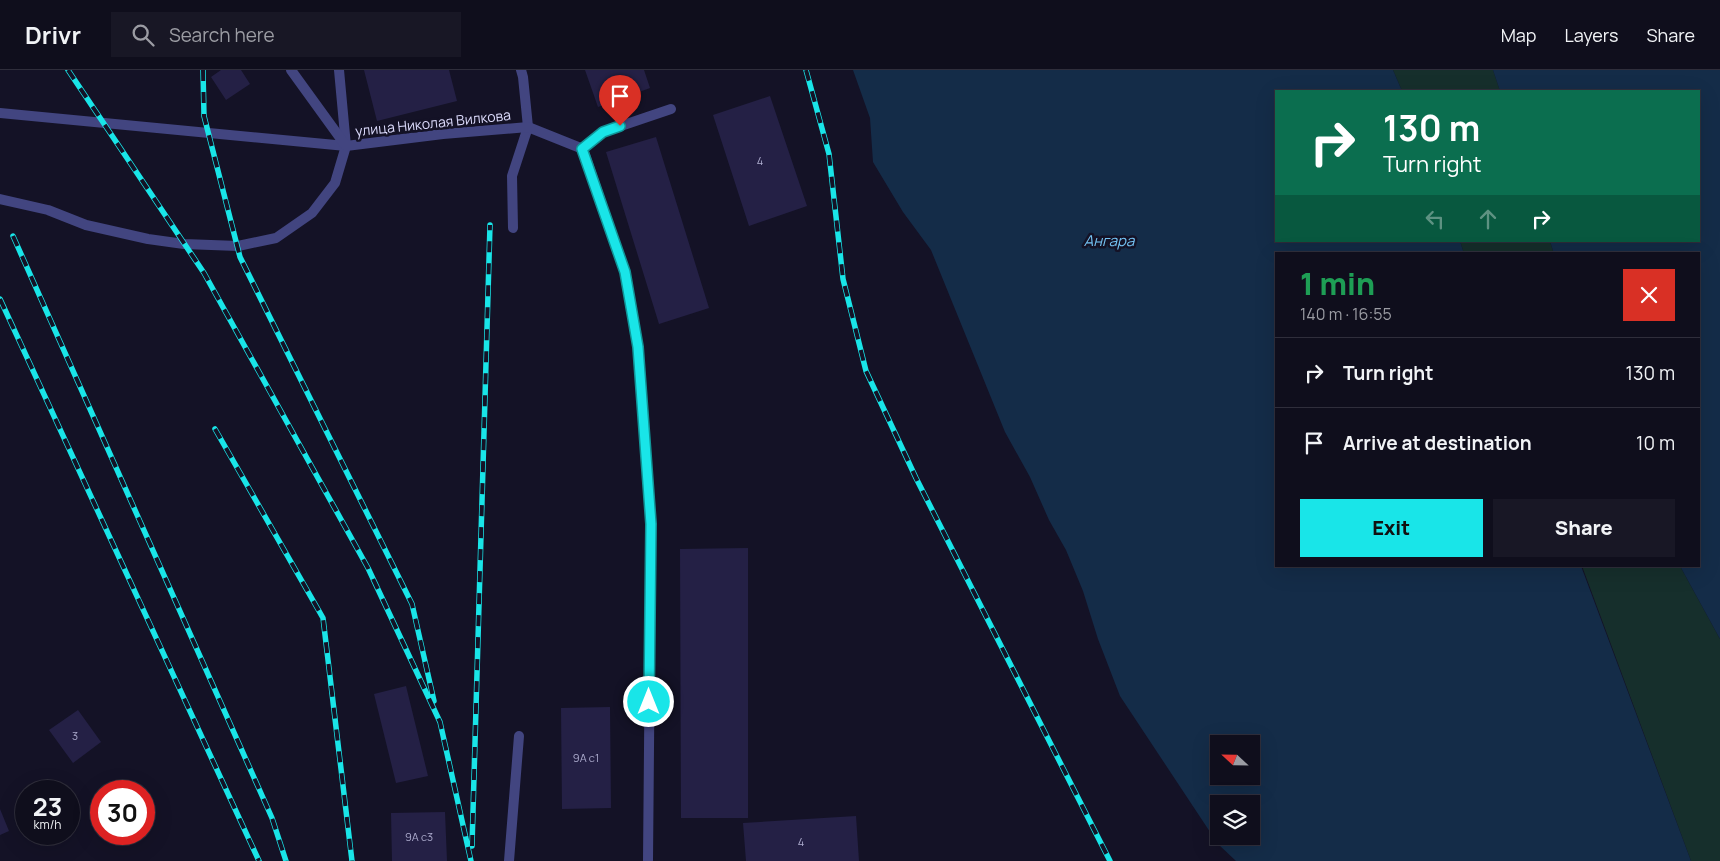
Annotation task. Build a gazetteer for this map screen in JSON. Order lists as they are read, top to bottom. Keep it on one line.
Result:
{"streets":{"street":["улица Николая Вилкова"]},"water":["Ангара"],"house_numbers":["4","3","9А с1","9А с3","4"],"north":"left","page":{"header":"Drivr","search":"Search here","nav":["Map","Layers","Share"],"turn":["130 m","Turn right"],"heading":["1 min","140 m · 16:55"],"list":[{"name":"Turn right","value":"130 m"},{"name":"Arrive at destination","value":"10 m"}],"buttons":["Exit","Share"],"speed":"23 km/h","limit":"30"}}
